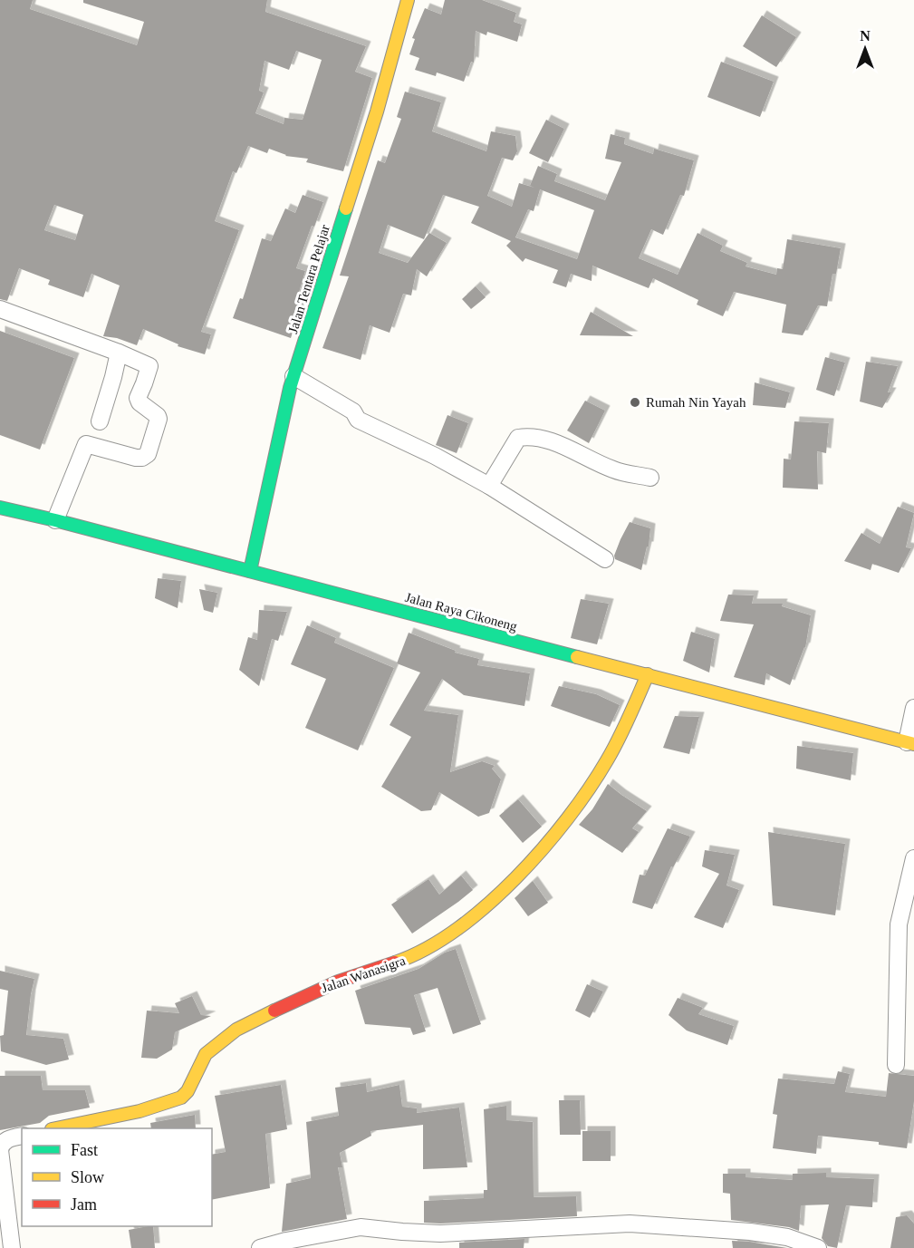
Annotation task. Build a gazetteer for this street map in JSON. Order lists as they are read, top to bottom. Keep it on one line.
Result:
{"streets":{"main road":["Jalan Tentara Pelajar","Jalan Raya Cikoneng","Jalan Wanasigra"]},"crossings":[["Jalan Tentara Pelajar","Jalan Raya Cikoneng"],["Jalan Raya Cikoneng","Jalan Wanasigra"]],"places":["Rumah Nin Yayah"],"legend":["Fast","Slow","Jam"],"north":"top"}
